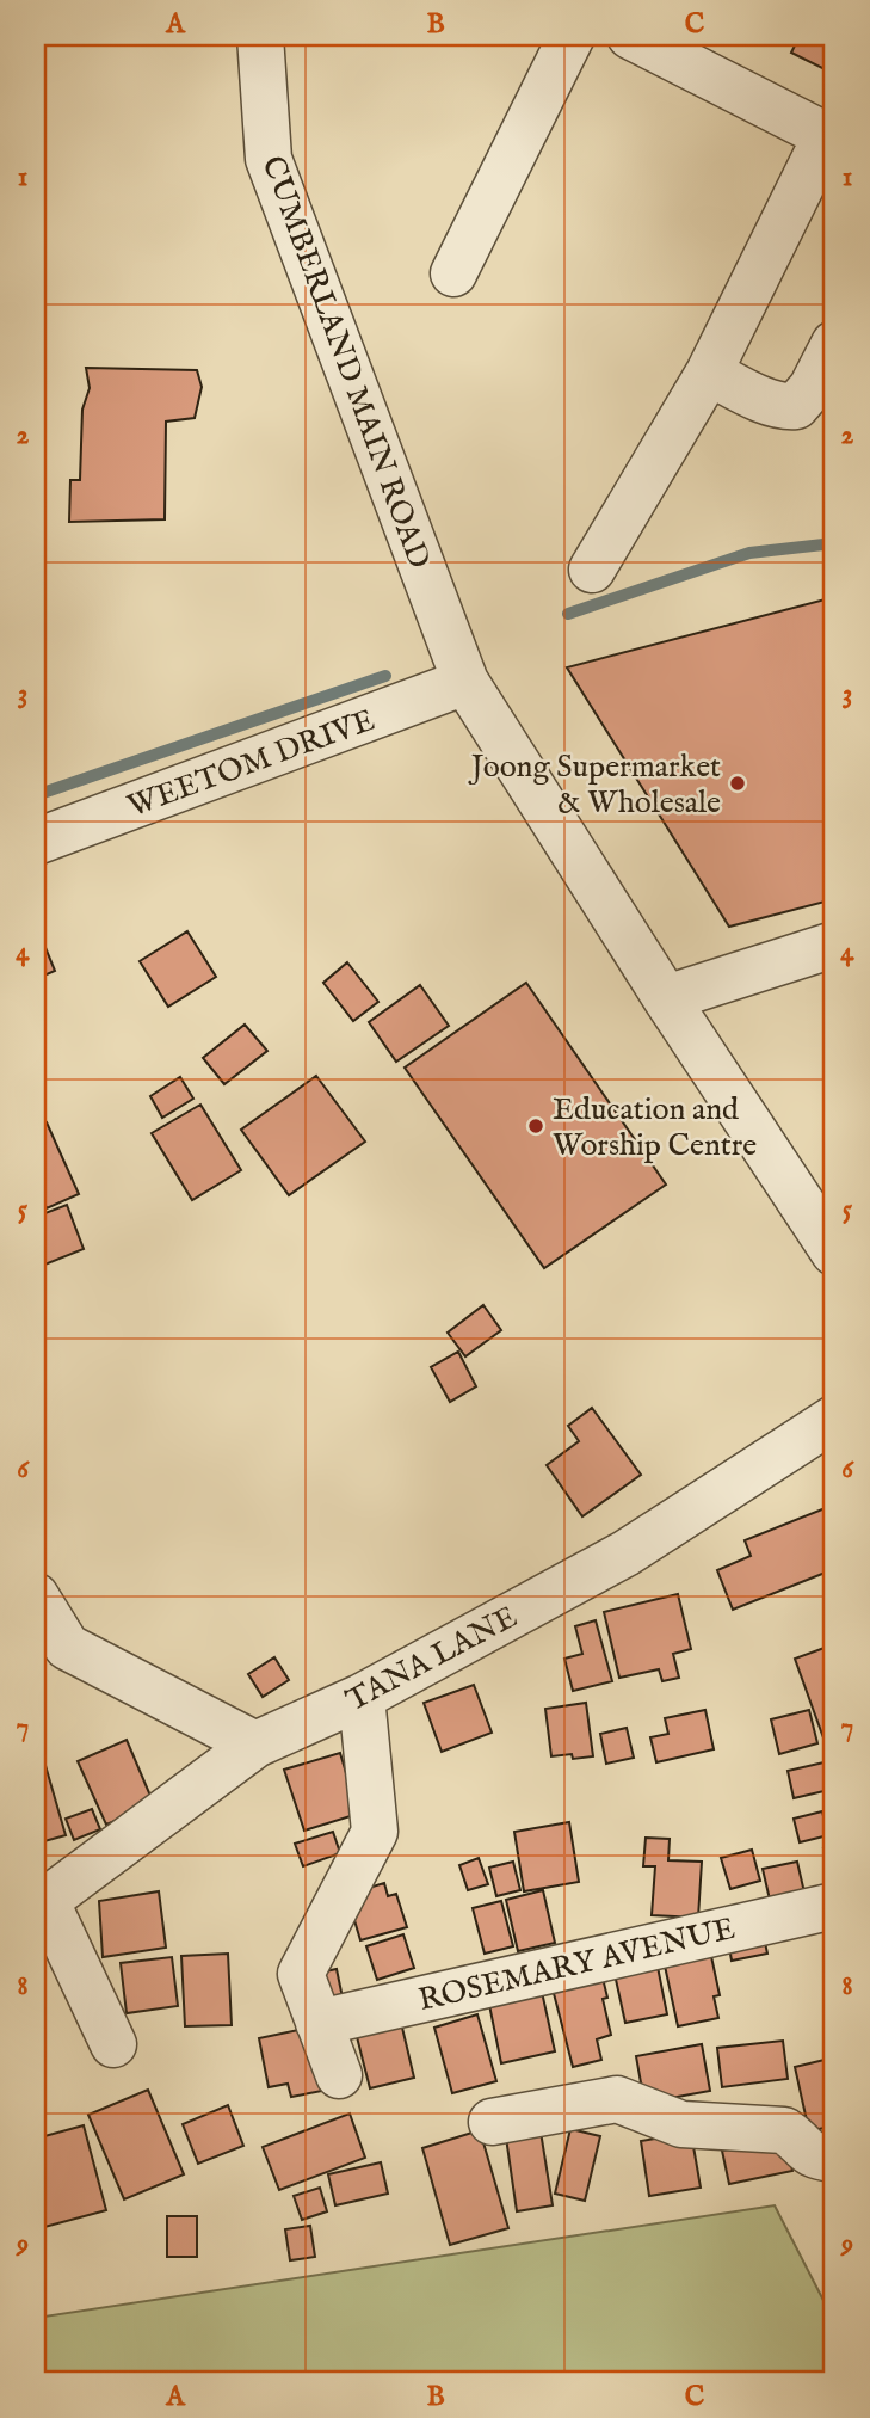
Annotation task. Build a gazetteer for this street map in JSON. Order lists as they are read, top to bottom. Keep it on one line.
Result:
{"streets":{"street":["CUMBERLAND MAIN ROAD","WEETOM DRIVE","TANA LANE","ROSEMARY AVENUE"]},"crossings":[["CUMBERLAND MAIN ROAD","WEETOM DRIVE"]],"places":["Joong Supermarket & Wholesale","Education and Worship Centre"],"grid":{"columns":["A","B","C"],"rows":["1","2","3","4","5","6","7","8","9"]}}
